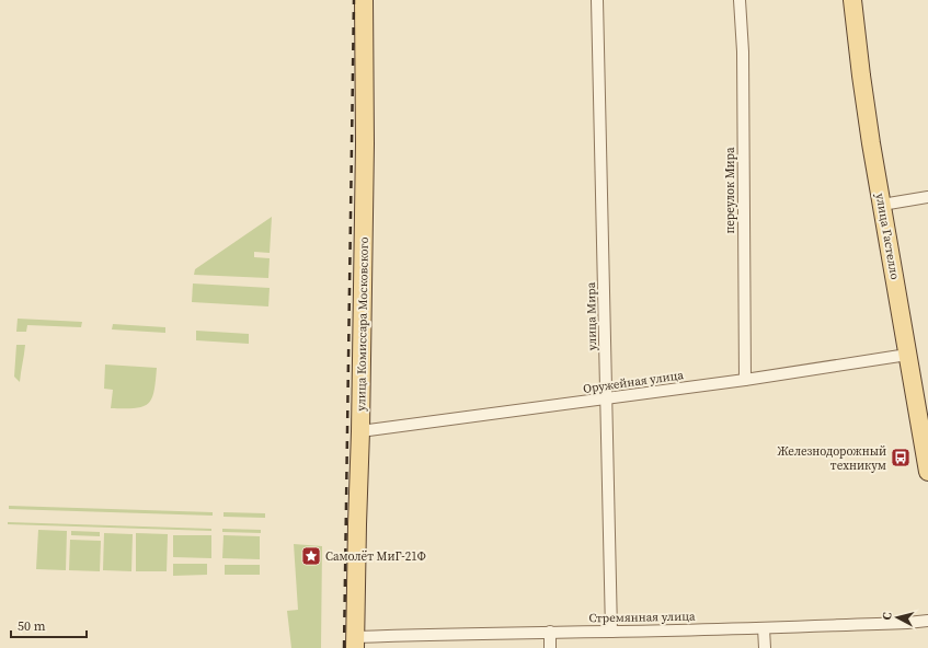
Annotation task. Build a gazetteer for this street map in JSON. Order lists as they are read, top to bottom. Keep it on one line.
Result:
{"streets":{"main road":["улица Гастелло","улица Комиссара Московского"],"street":["переулок Мира","улица Мира","Оружейная улица","Стремянная улица"]},"crossings":[["переулок Мира","Оружейная улица"],["улица Гастелло","Оружейная улица"],["улица Мира","Оружейная улица"],["улица Мира","Стремянная улица"],["улица Комиссара Московского","Оружейная улица"],["улица Комиссара Московского","Стремянная улица"]],"places":{"bus stop":["Железнодорожный техникум"],"place":["Самолёт МиГ-21Ф"]},"scale_bar":"50 m","north":"left"}
